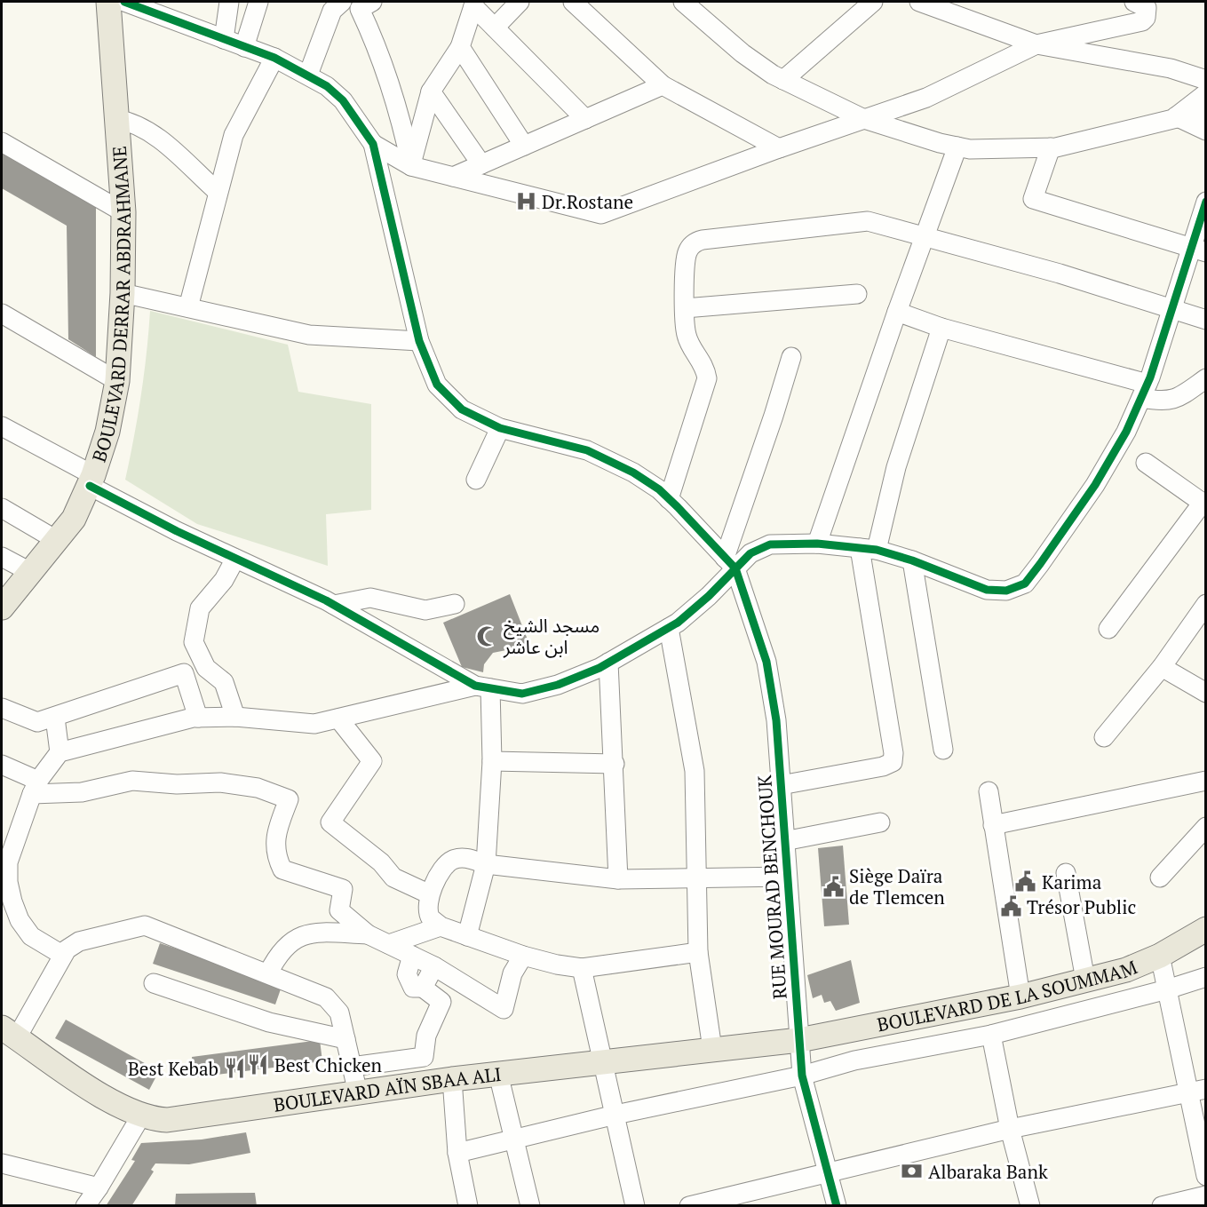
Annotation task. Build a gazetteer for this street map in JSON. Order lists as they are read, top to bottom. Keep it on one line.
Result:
{"streets":{"main road":["BOULEVARD DERRAR ABDRAHMANE","BOULEVARD DE LA SOUMMAM","BOULEVARD AÏN SBAA ALI"],"street":["RUE MOURAD BENCHOUK"]},"crossings":[["RUE MOURAD BENCHOUK","BOULEVARD DE LA SOUMMAM"],["RUE MOURAD BENCHOUK","BOULEVARD AÏN SBAA ALI"],["BOULEVARD DE LA SOUMMAM","BOULEVARD AÏN SBAA ALI"]],"places":{"hospital":["Dr.Rostane"],"mosque":["مسجد الشيخ ابن عاشر"],"public building":["Karima","Siège Daïra de Tlemcen","Trésor Public"],"restaurant":["Best Chicken","Best Kebab"],"bank":["Albaraka Bank"]}}
